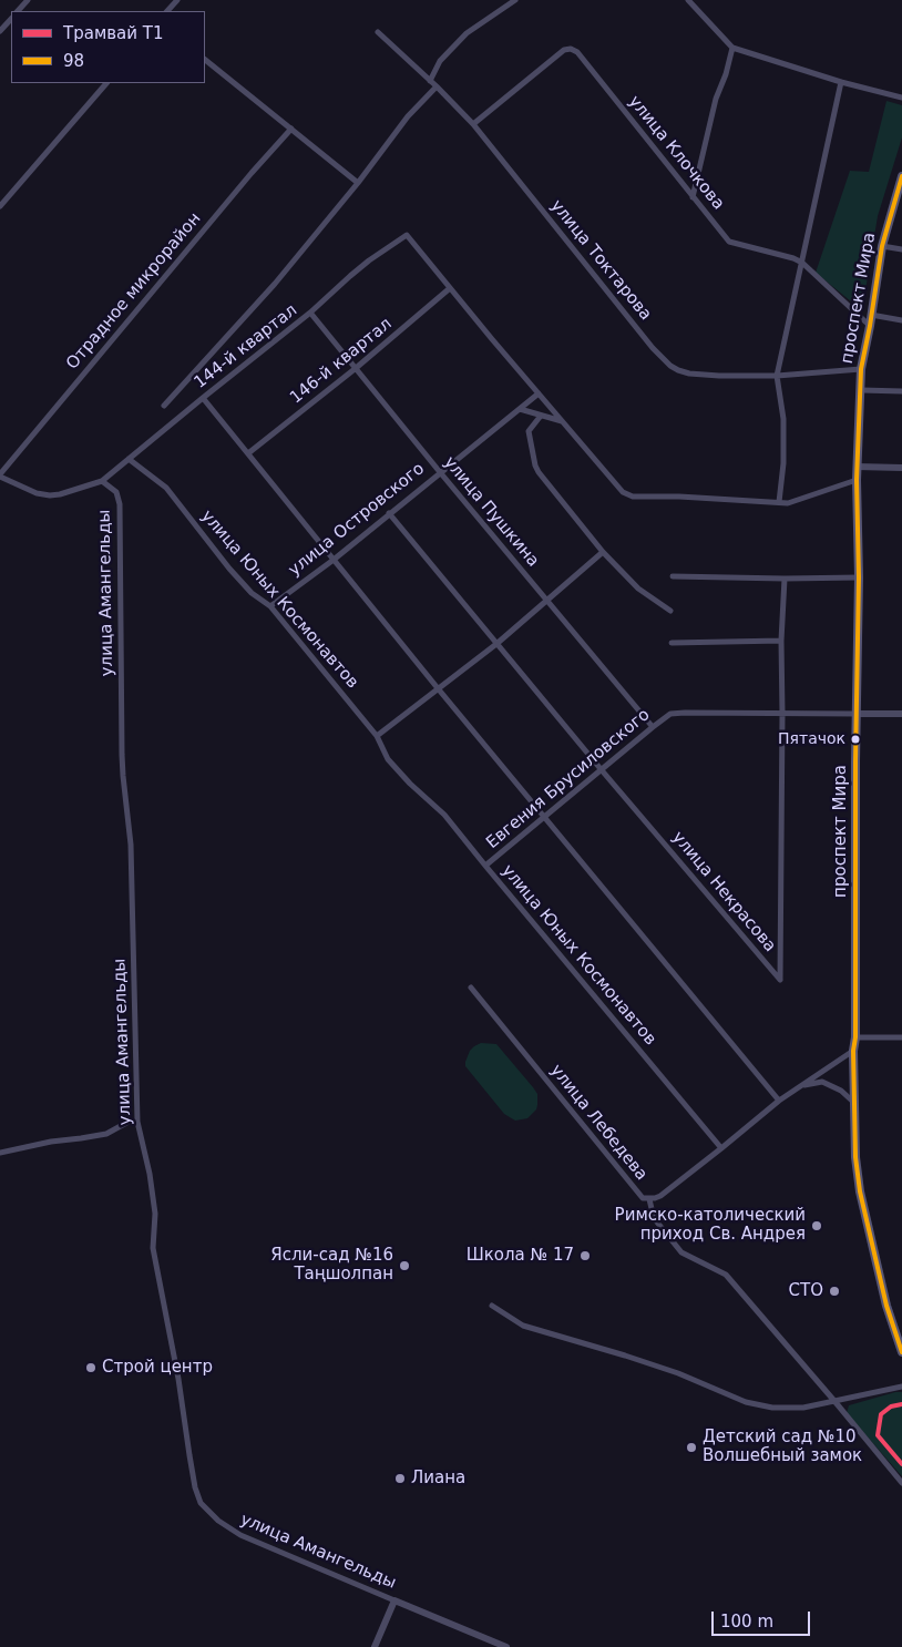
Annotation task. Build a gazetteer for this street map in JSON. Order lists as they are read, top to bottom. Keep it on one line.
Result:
{"streets":{"main road":["проспект Мира"],"street":["улица Клочкова","улица Токтарова","Отрадное микрорайон","144-й квартал","146-й квартал","улица Пушкина","улица Островского","улица Амангельды","улица Юных Космонавтов","Евгения Брусиловского","улица Некрасова","улица Лебедева"]},"crossings":[["улица Клочкова","улица Токтарова"],["улица Клочкова","проспект Мира"],["улица Токтарова","проспект Мира"],["Отрадное микрорайон","улица Амангельды"],["проспект Мира","Евгения Брусиловского"],["проспект Мира","улица Лебедева"],["144-й квартал","146-й квартал"],["144-й квартал","улица Пушкина"],["144-й квартал","улица Амангельды"],["144-й квартал","улица Юных Космонавтов"],["146-й квартал","улица Пушкина"],["улица Пушкина","улица Островского"],["улица Пушкина","Евгения Брусиловского"],["улица Островского","улица Юных Космонавтов"],["улица Островского","улица Некрасова"],["улица Юных Космонавтов","Евгения Брусиловского"],["улица Юных Космонавтов","улица Лебедева"],["Евгения Брусиловского","улица Некрасова"]],"places":["Пятачок","Римско-католический приход Св. Андрея","Школа № 17","Ясли-сад №16 Таңшолпан","СТО","Строй центр","Детский сад №10 Волшебный замок","Лиана"],"lines":["transit line 98","tram line T1"],"legend":["Трамвай T1","98"],"scale_bar":"100 m"}
